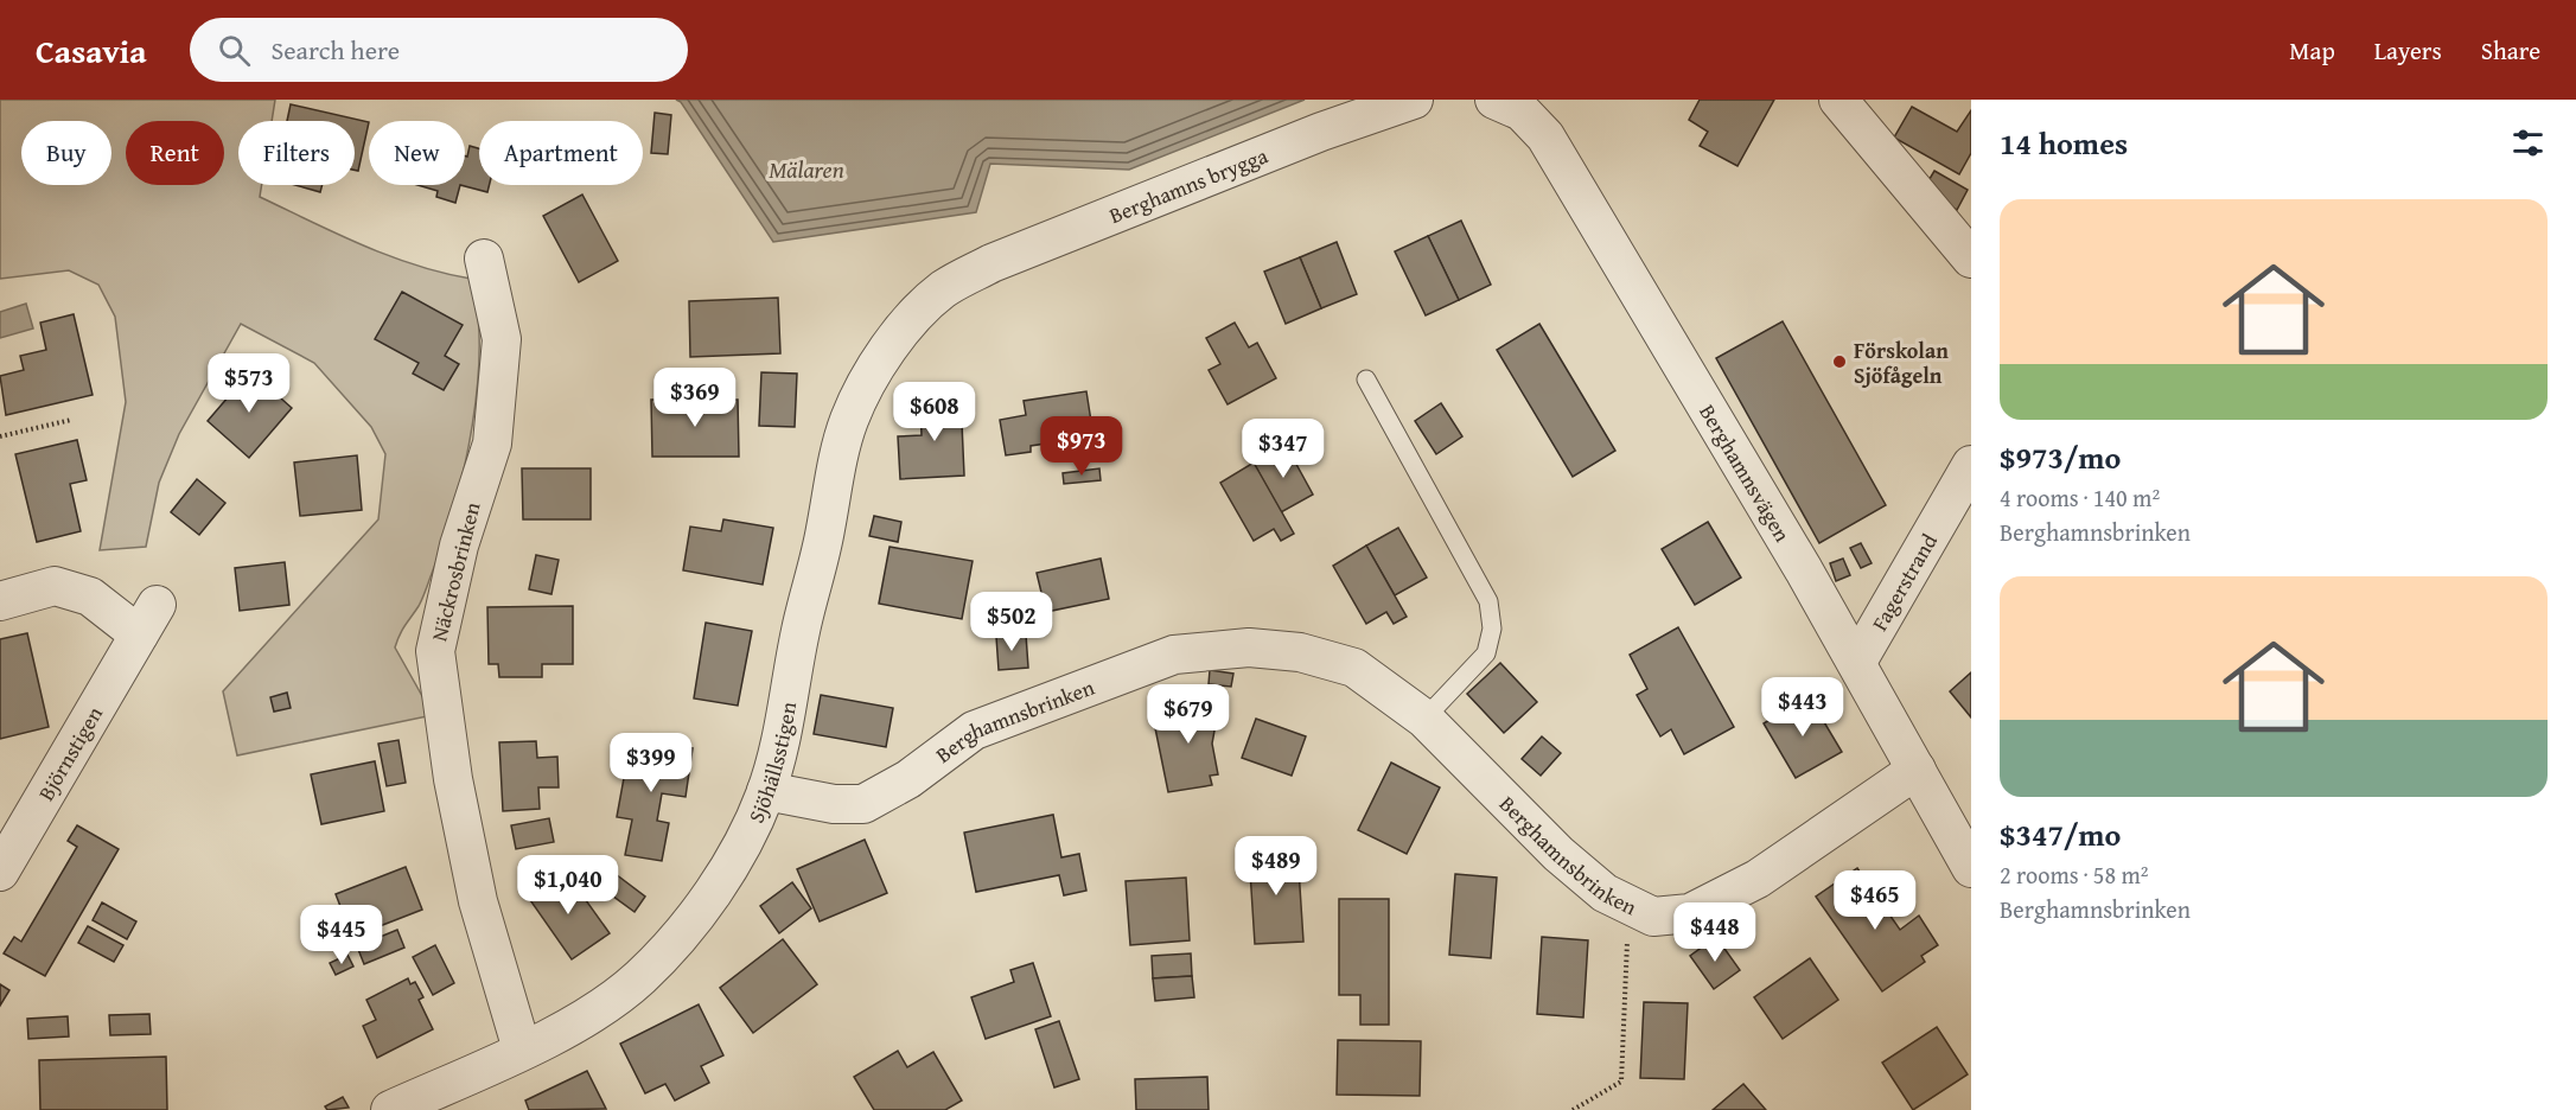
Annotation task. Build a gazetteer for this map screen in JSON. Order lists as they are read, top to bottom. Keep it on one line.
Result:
{"streets":{"street":["Berghamns brygga","Berghamnsvägen","Näckrosbrinken","Fagerstrand","Berghamnsbrinken","Björnstigen","Sjöhällsstigen"]},"crossings":[["Berghamns brygga","Sjöhällsstigen"],["Berghamnsvägen","Fagerstrand"],["Berghamnsvägen","Berghamnsbrinken"],["Näckrosbrinken","Sjöhällsstigen"],["Berghamnsbrinken","Sjöhällsstigen"]],"water":["Mälaren"],"places":["Förskolan Sjöfågeln"],"page":{"header":"Casavia","search":"Search here","nav":["Map","Layers","Share"],"heading":"14 homes","chip":["Buy","Rent","Filters","New","Apartment"],"list":[{"name":"$973/mo","note":"4 rooms · 140 m² · Berghamnsbrinken"},{"name":"$347/mo","note":"2 rooms · 58 m² · Berghamnsbrinken"}],"price":["$573","$369","$608","$973","$347","$502","$443","$679","$399","$489","$1,040","$465","$448","$445"]}}
